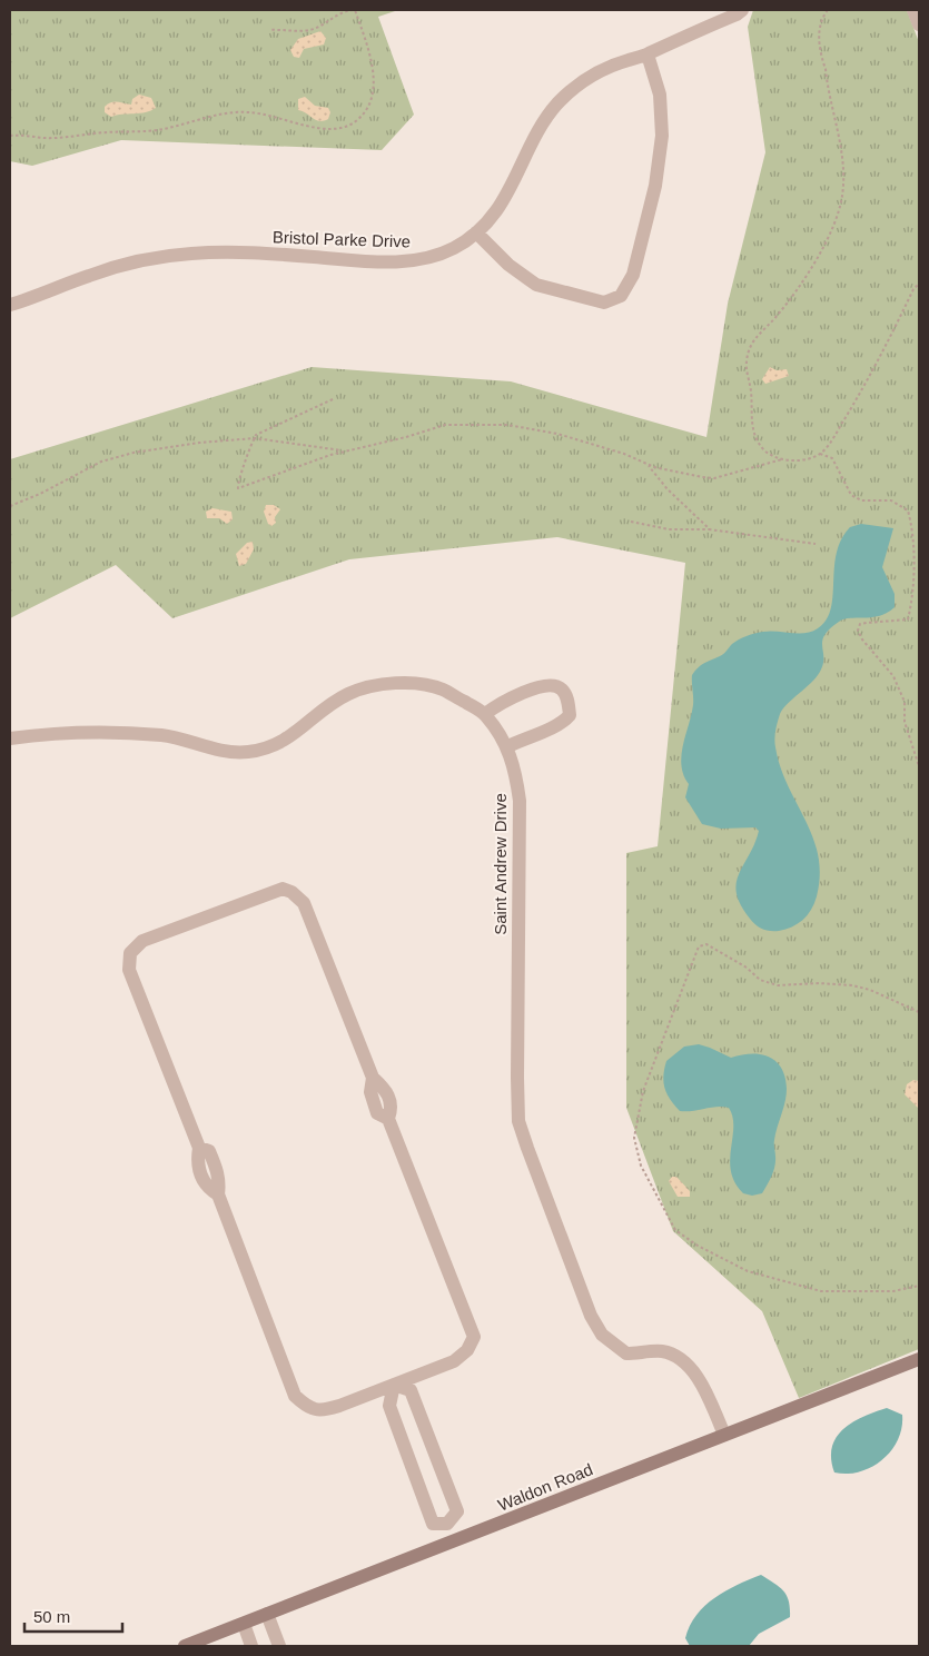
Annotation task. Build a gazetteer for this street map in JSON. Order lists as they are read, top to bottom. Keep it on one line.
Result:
{"streets":{"street":["Bristol Parke Drive","Saint Andrew Drive","Waldon Road"]},"crossings":[["Saint Andrew Drive","Waldon Road"]],"scale_bar":"50 m"}
